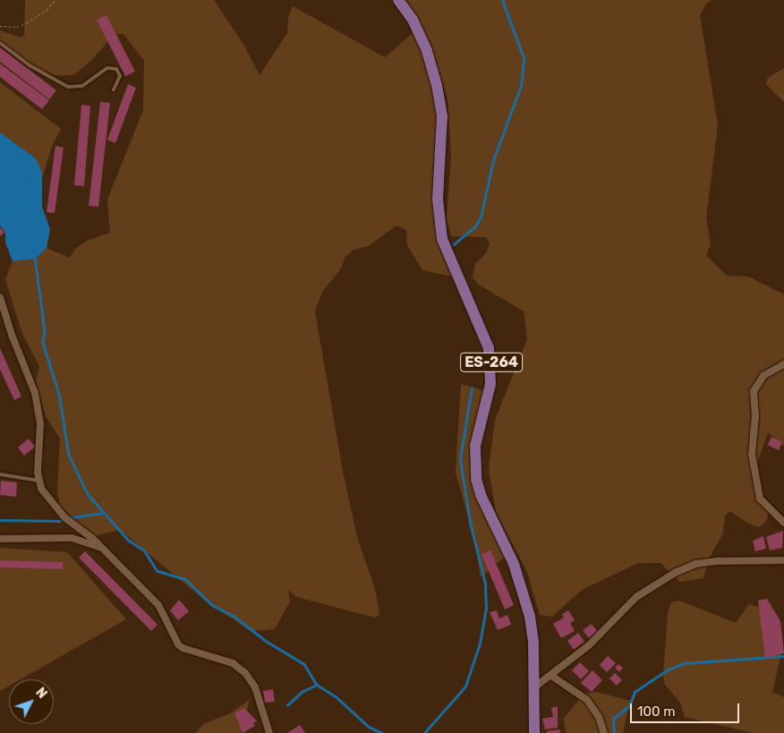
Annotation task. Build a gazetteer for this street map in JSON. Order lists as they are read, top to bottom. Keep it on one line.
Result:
{"streets":{"main road":["ES-264"]},"scale_bar":"100 m","north":"top right"}
